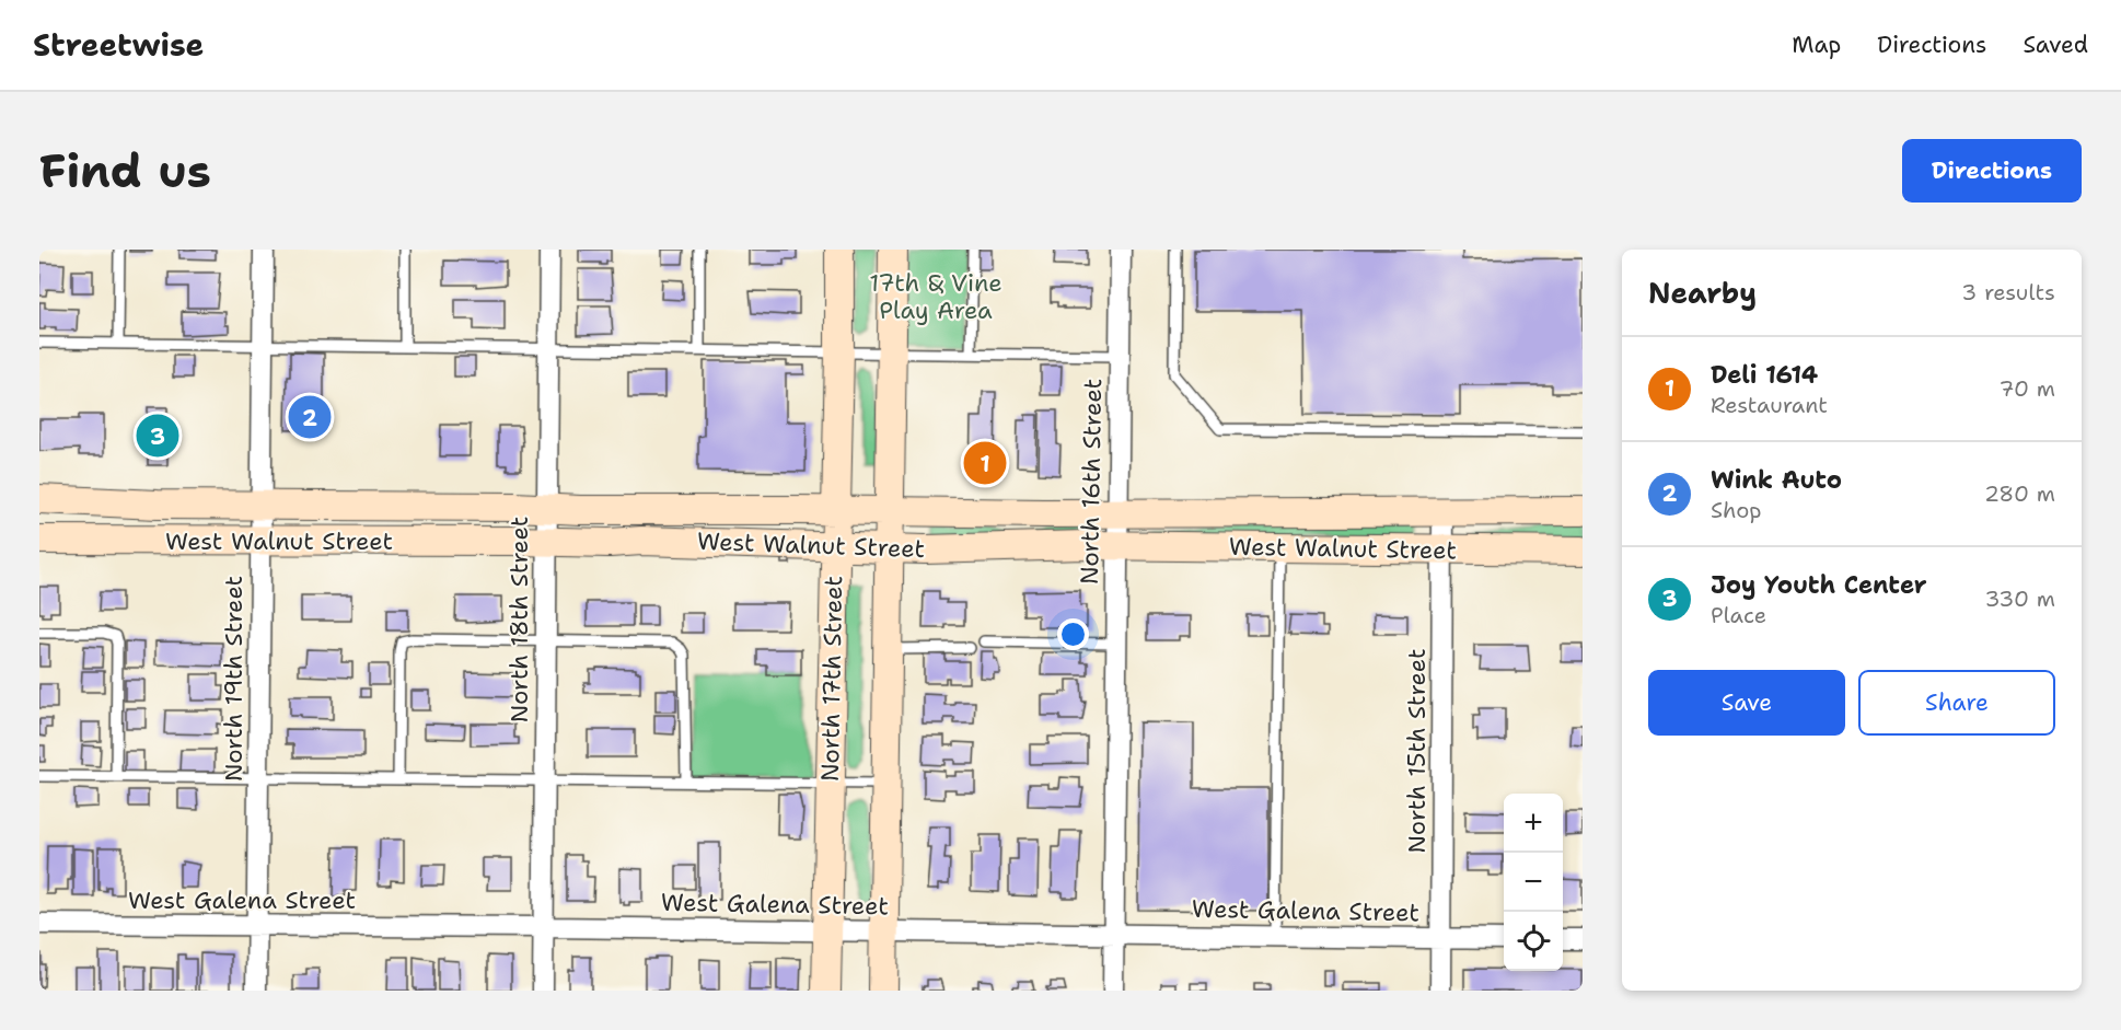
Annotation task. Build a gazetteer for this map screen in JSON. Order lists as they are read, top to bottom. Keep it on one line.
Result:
{"streets":{"main road":["West Walnut Street","North 17th Street"],"street":["North 16th Street","North 18th Street","North 19th Street","North 15th Street","West Galena Street"]},"crossings":[["North 16th Street","West Walnut Street"],["North 16th Street","West Galena Street"],["West Walnut Street","North 18th Street"],["West Walnut Street","North 19th Street"],["West Walnut Street","North 17th Street"],["West Walnut Street","North 15th Street"],["North 18th Street","West Galena Street"],["North 19th Street","West Galena Street"],["North 17th Street","West Galena Street"],["North 15th Street","West Galena Street"]],"parks":["17th & Vine Play Area"],"page":{"header":"Streetwise","nav":["Map","Directions","Saved"],"buttons":["Directions",["Save","Share"]],"title":"Find us","heading":["Nearby","3 results"],"list":[{"mark":"1","name":"Deli 1614","note":"Restaurant","value":"70 m"},{"mark":"2","name":"Wink Auto","note":"Shop","value":"280 m"},{"mark":"3","name":"Joy Youth Center","note":"Place","value":"330 m"}],"pins":["2","3","1"],"map_buttons":["+","−"]}}
